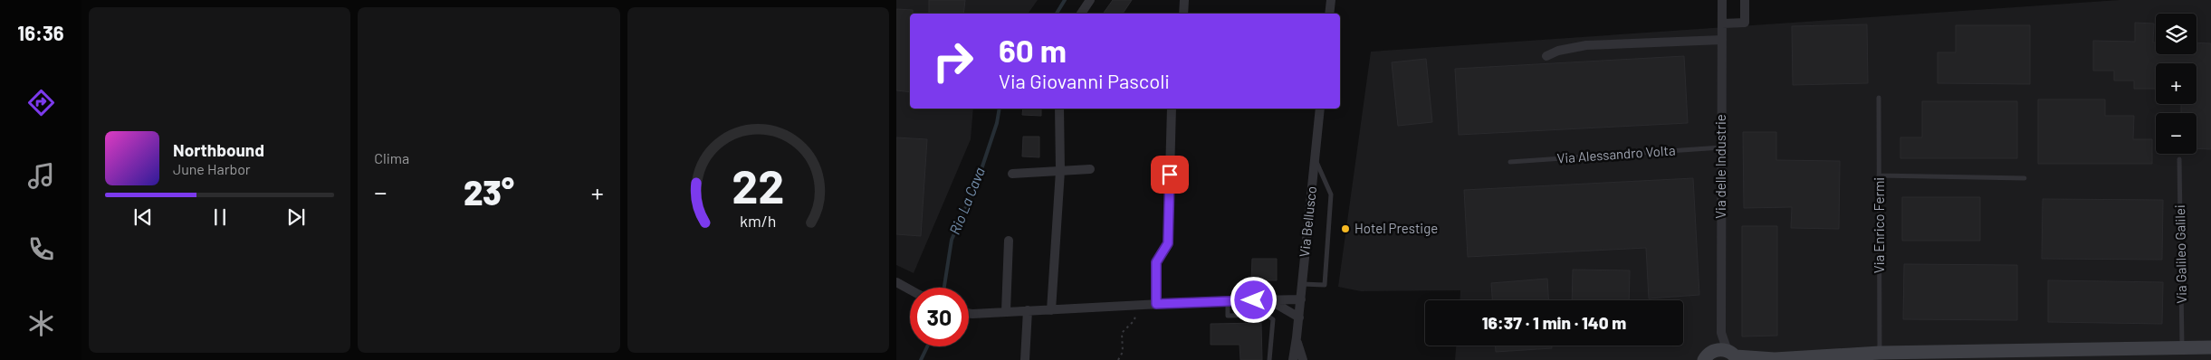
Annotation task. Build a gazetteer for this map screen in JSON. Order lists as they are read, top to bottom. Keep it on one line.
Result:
{"streets":{"street":["Via delle Industrie","Via Bellusco"],"lane":["Via Alessandro Volta","Via Enrico Fermi","Via Galileo Galilei"]},"crossings":[["Via Alessandro Volta","Via delle Industrie"]],"water":["Rio La Cava"],"places":["Hotel Prestige"],"page":{"tabs":"16:36","tile":"Clima","map_buttons":["+","−"],"turn":["60 m","Via Giovanni Pascoli"],"song":["Northbound","June Harbor"],"heat":["−","23°","+"],"limit":"30","trip":"16:37 · 1 min · 140 m","gauge":["22","km/h"]}}
